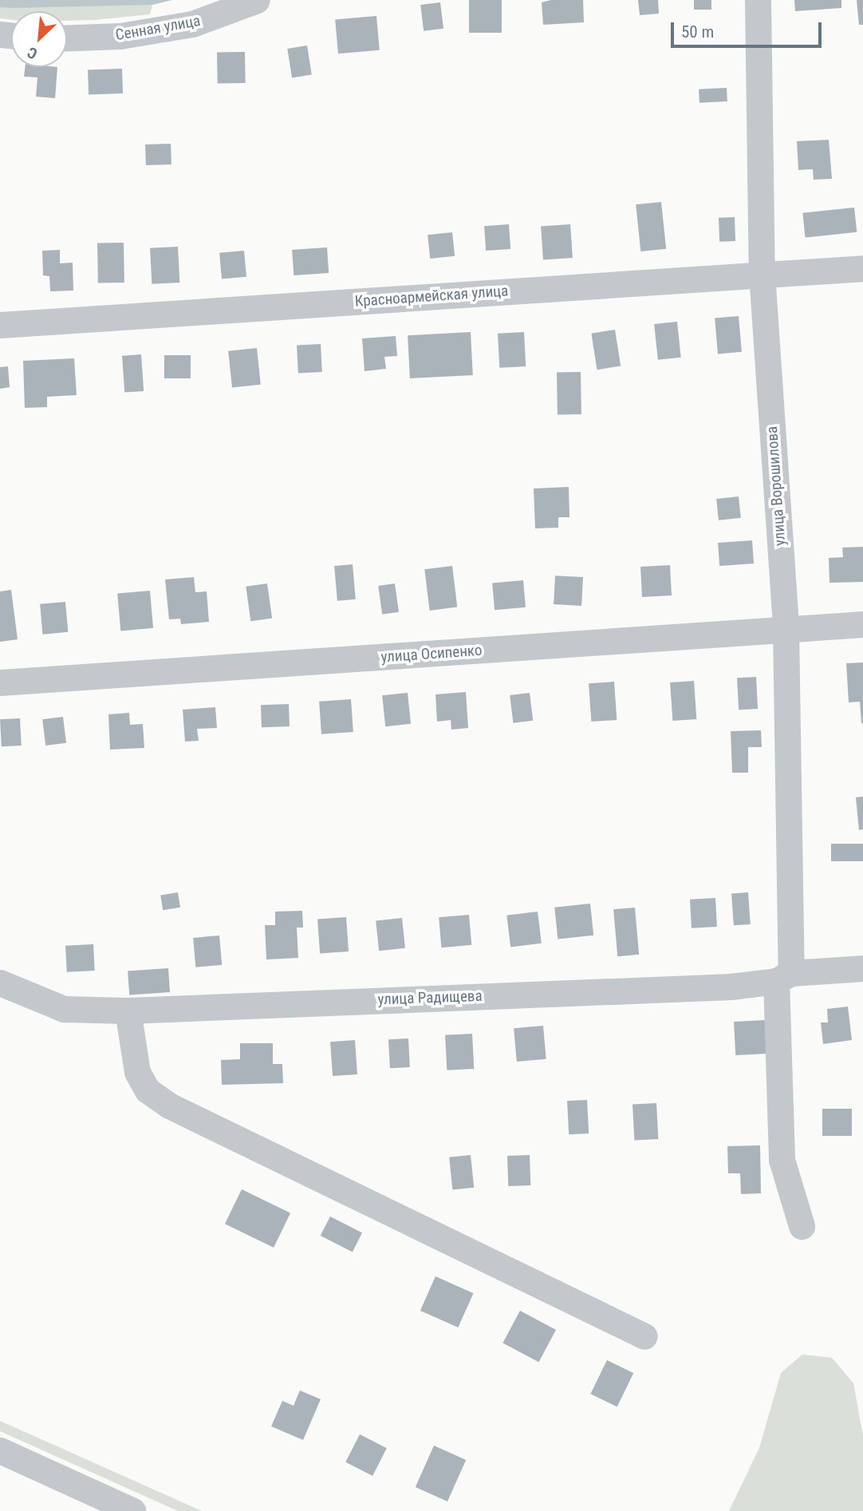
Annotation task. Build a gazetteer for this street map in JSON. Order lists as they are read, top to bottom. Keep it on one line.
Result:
{"streets":{"street":["Сенная улица","Красноармейская улица","улица Ворошилова","улица Осипенко","улица Радищева"]},"crossings":[["Красноармейская улица","улица Ворошилова"],["улица Ворошилова","улица Осипенко"],["улица Ворошилова","улица Радищева"]],"scale_bar":"50 m","north":"bottom left"}
